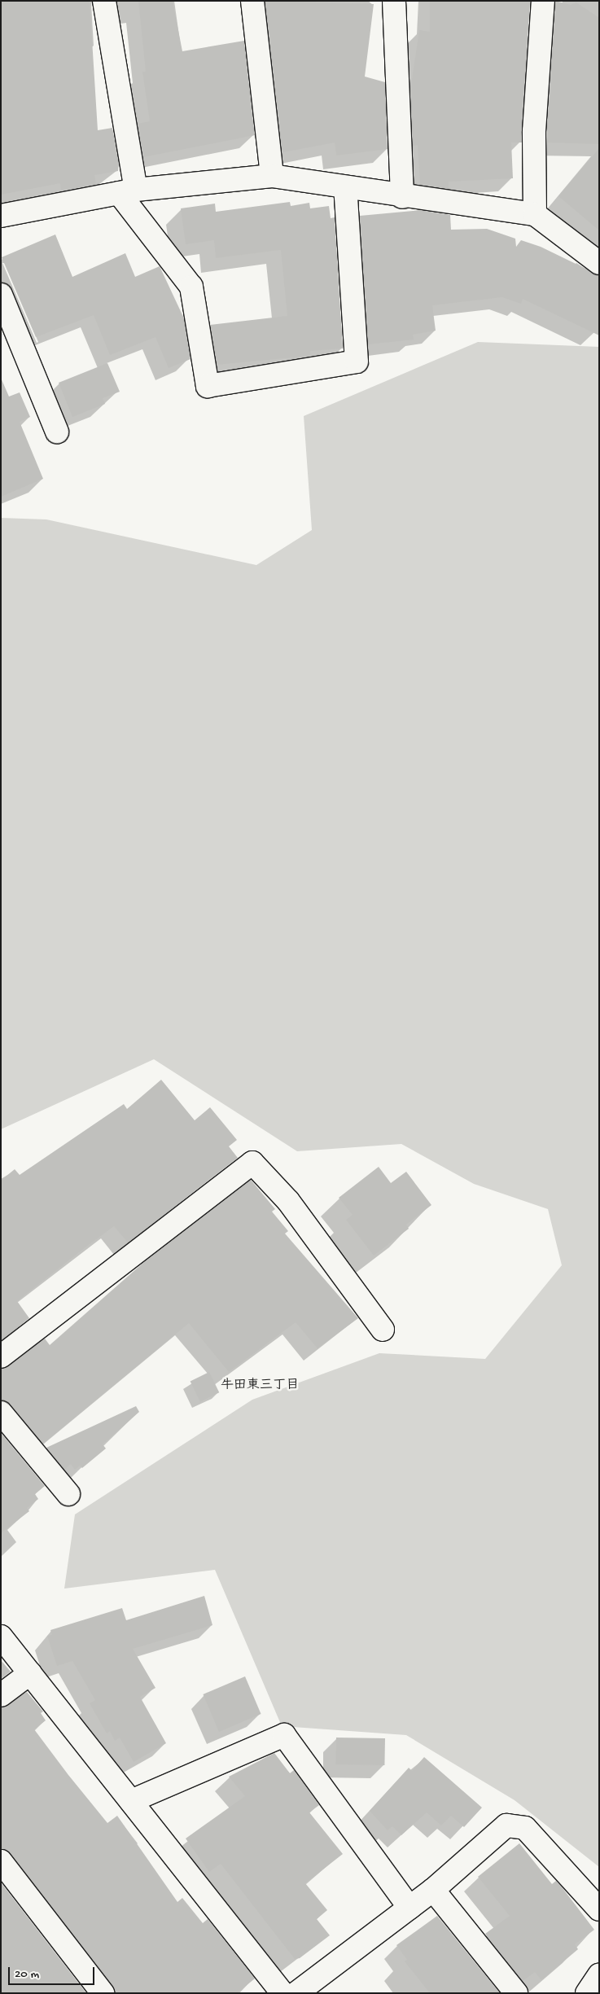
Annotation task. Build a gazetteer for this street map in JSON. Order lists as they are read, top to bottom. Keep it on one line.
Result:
{"districts":["牛田東三丁目"],"scale_bar":"20 m"}
